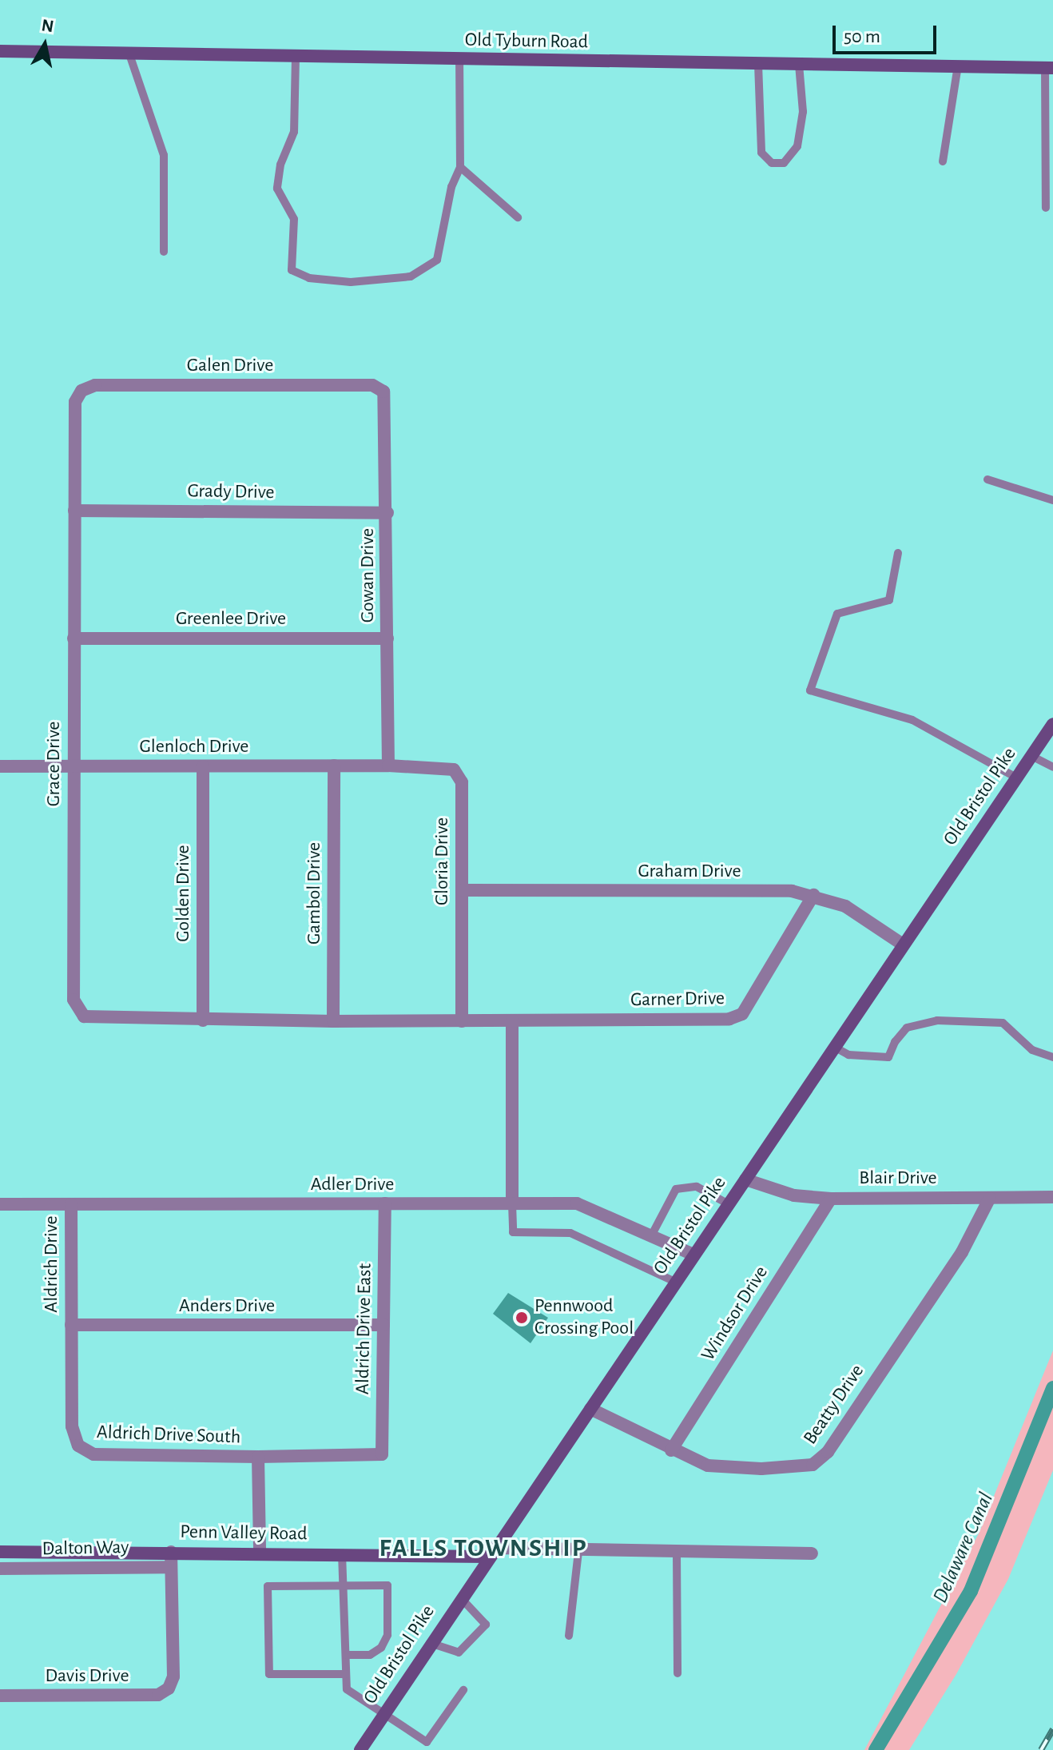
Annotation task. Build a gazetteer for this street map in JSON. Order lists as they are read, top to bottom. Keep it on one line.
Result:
{"streets":{"main road":["Old Tyburn Road","Old Bristol Pike","Penn Valley Road"],"street":["Galen Drive","Grady Drive","Gowan Drive","Greenlee Drive","Glenloch Drive","Grace Drive","Gloria Drive","Graham Drive","Golden Drive","Gambol Drive","Garner Drive","Blair Drive","Adler Drive","Aldrich Drive","Anders Drive","Windsor Drive","Aldrich Drive East","Beatty Drive","Aldrich Drive South","Dalton Way","Davis Drive"]},"crossings":[["Galen Drive","Gowan Drive"],["Galen Drive","Grace Drive"],["Grady Drive","Gowan Drive"],["Grady Drive","Grace Drive"],["Gowan Drive","Greenlee Drive"],["Gowan Drive","Glenloch Drive"],["Gowan Drive","Gloria Drive"],["Greenlee Drive","Grace Drive"],["Glenloch Drive","Grace Drive"],["Glenloch Drive","Gloria Drive"],["Glenloch Drive","Golden Drive"],["Glenloch Drive","Gambol Drive"],["Grace Drive","Golden Drive"],["Grace Drive","Garner Drive"],["Old Bristol Pike","Graham Drive"],["Old Bristol Pike","Blair Drive"],["Old Bristol Pike","Adler Drive"],["Old Bristol Pike","Beatty Drive"],["Old Bristol Pike","Penn Valley Road"],["Gloria Drive","Graham Drive"],["Gloria Drive","Garner Drive"],["Graham Drive","Garner Drive"],["Golden Drive","Garner Drive"],["Gambol Drive","Garner Drive"],["Blair Drive","Windsor Drive"],["Blair Drive","Beatty Drive"],["Adler Drive","Aldrich Drive"],["Adler Drive","Aldrich Drive East"],["Aldrich Drive","Anders Drive"],["Aldrich Drive","Aldrich Drive South"],["Anders Drive","Aldrich Drive East"],["Anders Drive","Aldrich Drive South"],["Windsor Drive","Beatty Drive"],["Aldrich Drive East","Aldrich Drive South"],["Dalton Way","Davis Drive"]],"districts":["FALLS TOWNSHIP"],"water":["Delaware Canal"],"places":["Pennwood Crossing Pool"],"scale_bar":"50 m","north":"top"}
